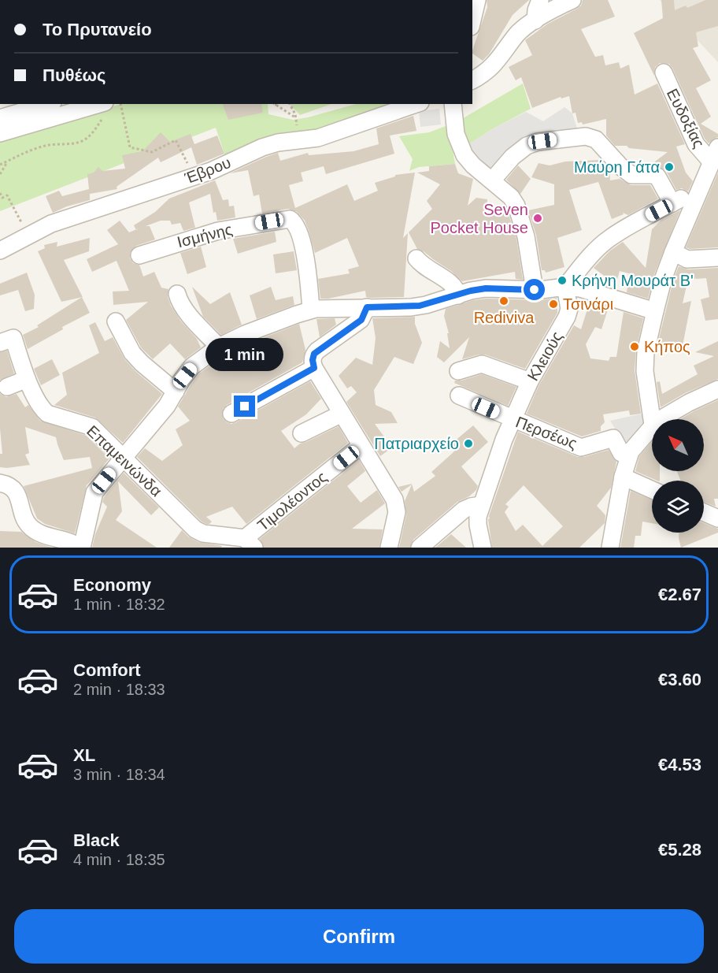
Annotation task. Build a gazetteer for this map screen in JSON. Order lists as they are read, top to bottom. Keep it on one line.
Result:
{"streets":{"street":["Ευδοξίας","Έβρου","Ισμήνης","Κλειούς","Περσέως","Επαμεινώνδα","Τιμολέοντος"]},"crossings":[["Κλειούς","Περσέως"],["Επαμεινώνδα","Τιμολέοντος"]],"places":["Μαύρη Γάτα","Seven Pocket House","Κρήνη Μουράτ Β'","Rediviva","Τσινάρι","Κήπος","Πατριαρχείο"],"north":"top left","page":{"banner":["Το Πρυτανείο","Πυθέως"],"bubble":"1 min","list":[{"name":"Economy","note":"1 min · 18:32","value":"€2.67"},{"name":"Comfort","note":"2 min · 18:33","value":"€3.60"},{"name":"XL","note":"3 min · 18:34","value":"€4.53"},{"name":"Black","note":"4 min · 18:35","value":"€5.28"}],"buttons":"Confirm"}}
